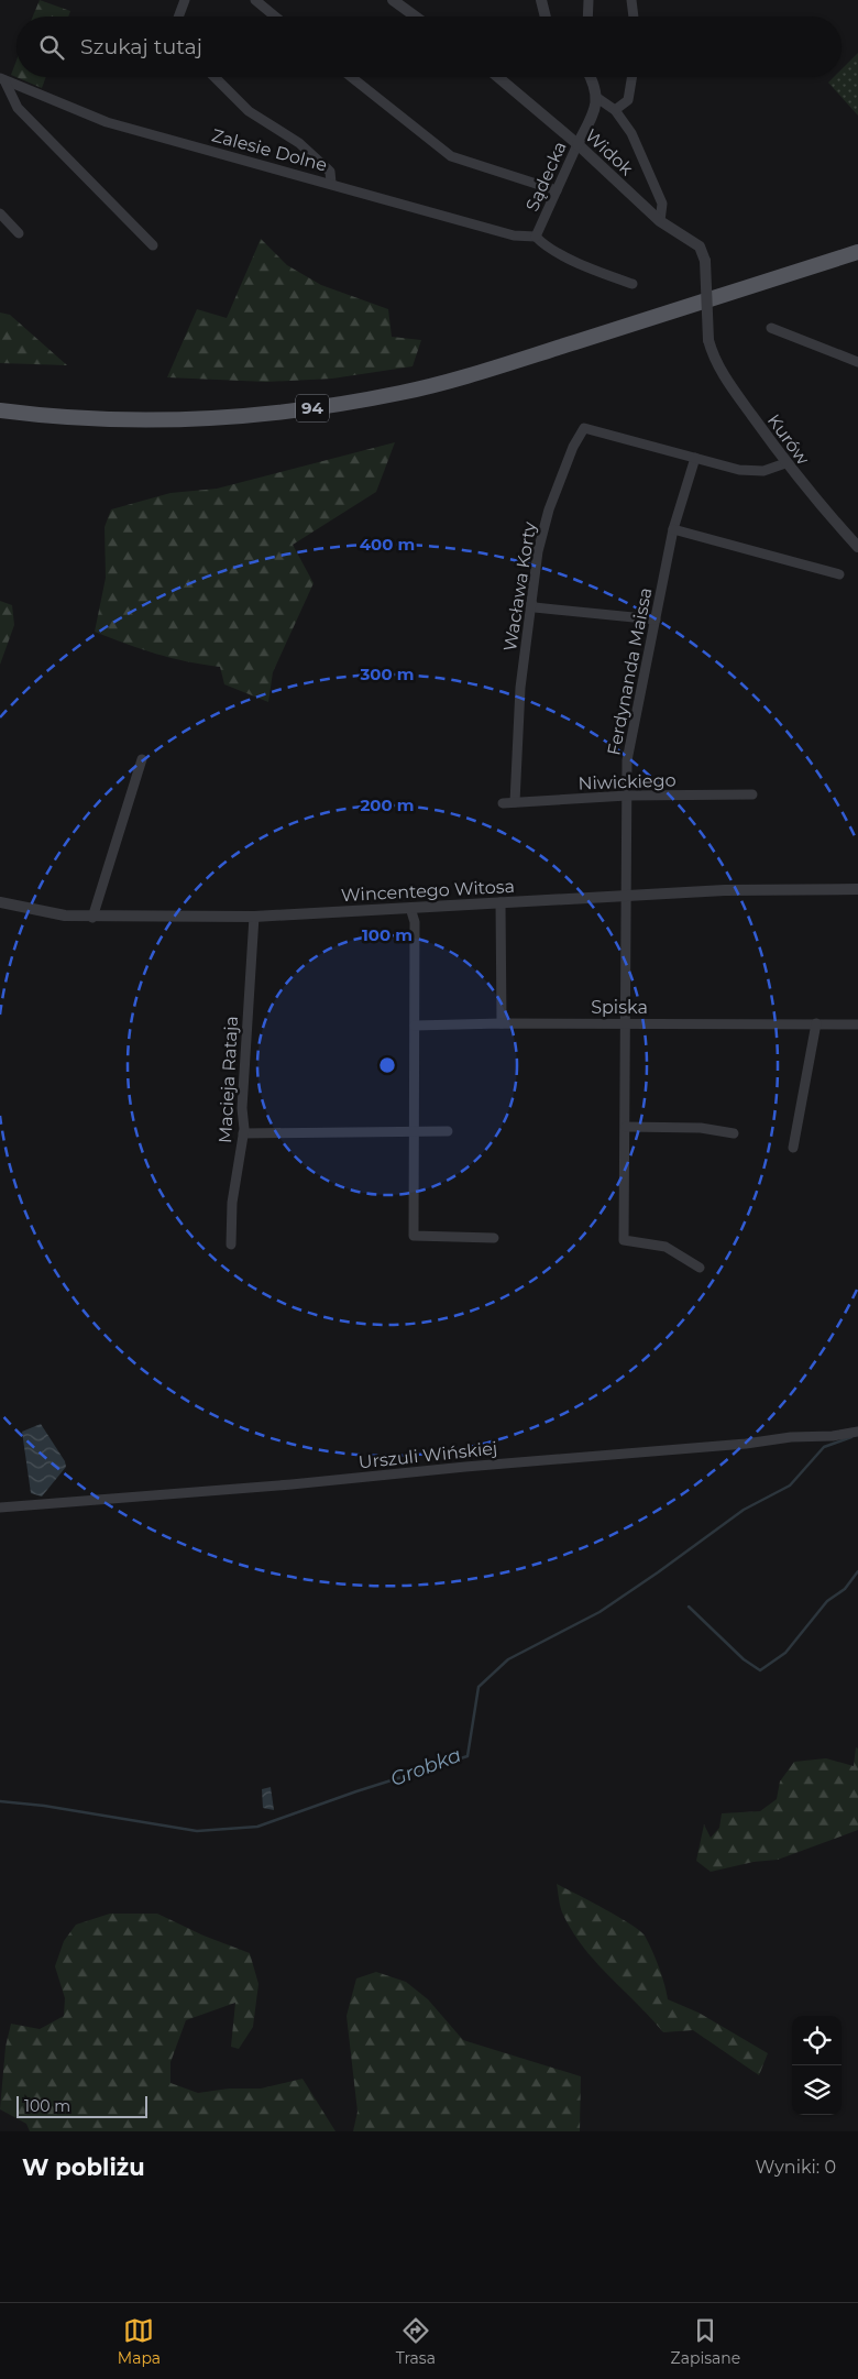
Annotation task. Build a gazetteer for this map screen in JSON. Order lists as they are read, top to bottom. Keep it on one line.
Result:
{"streets":{"main road":["94"],"street":["Zalesie Dolne","Widok","Sądecka","Kurów","Wacława Korty","Ferdynanda Maissa","Niwickiego","Wincentego Witosa","Spiska","Macieja Rataja","Urszuli Wińskiej"]},"crossings":[["Zalesie Dolne","Sądecka"],["Widok","Sądecka"],["Widok","Kurów"],["Kurów","Wacława Korty"],["Wacława Korty","Ferdynanda Maissa"],["Wacława Korty","Niwickiego"],["Ferdynanda Maissa","Niwickiego"],["Ferdynanda Maissa","Wincentego Witosa"],["Ferdynanda Maissa","Spiska"],["Wincentego Witosa","Macieja Rataja"]],"water":["Grobka"],"scale_bar":"100 m","page":{"search":"Szukaj tutaj","scale":"100 m","heading":["W pobliżu","Wyniki: 0"],"nav":["Mapa","Trasa","Zapisane"]},"rings":["400 m","300 m","200 m","100 m"]}
